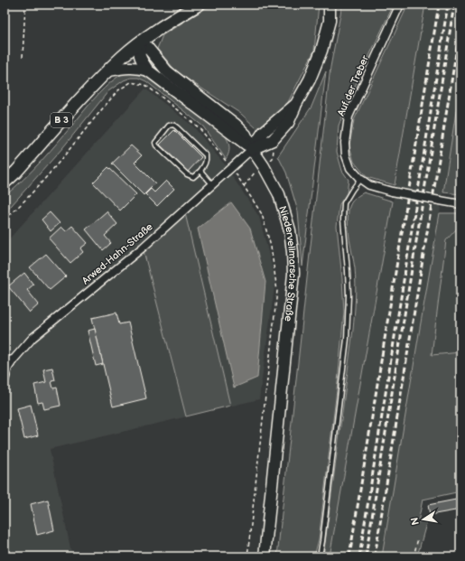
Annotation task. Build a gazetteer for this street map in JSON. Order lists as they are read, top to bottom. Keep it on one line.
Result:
{"streets":{"main road":["B 3","Niedervellmarsche Straße"],"street":["Auf der Treber","Arwed-Hahn-Straße"]},"crossings":[["Arwed-Hahn-Straße","Niedervellmarsche Straße"]],"north":"left"}
